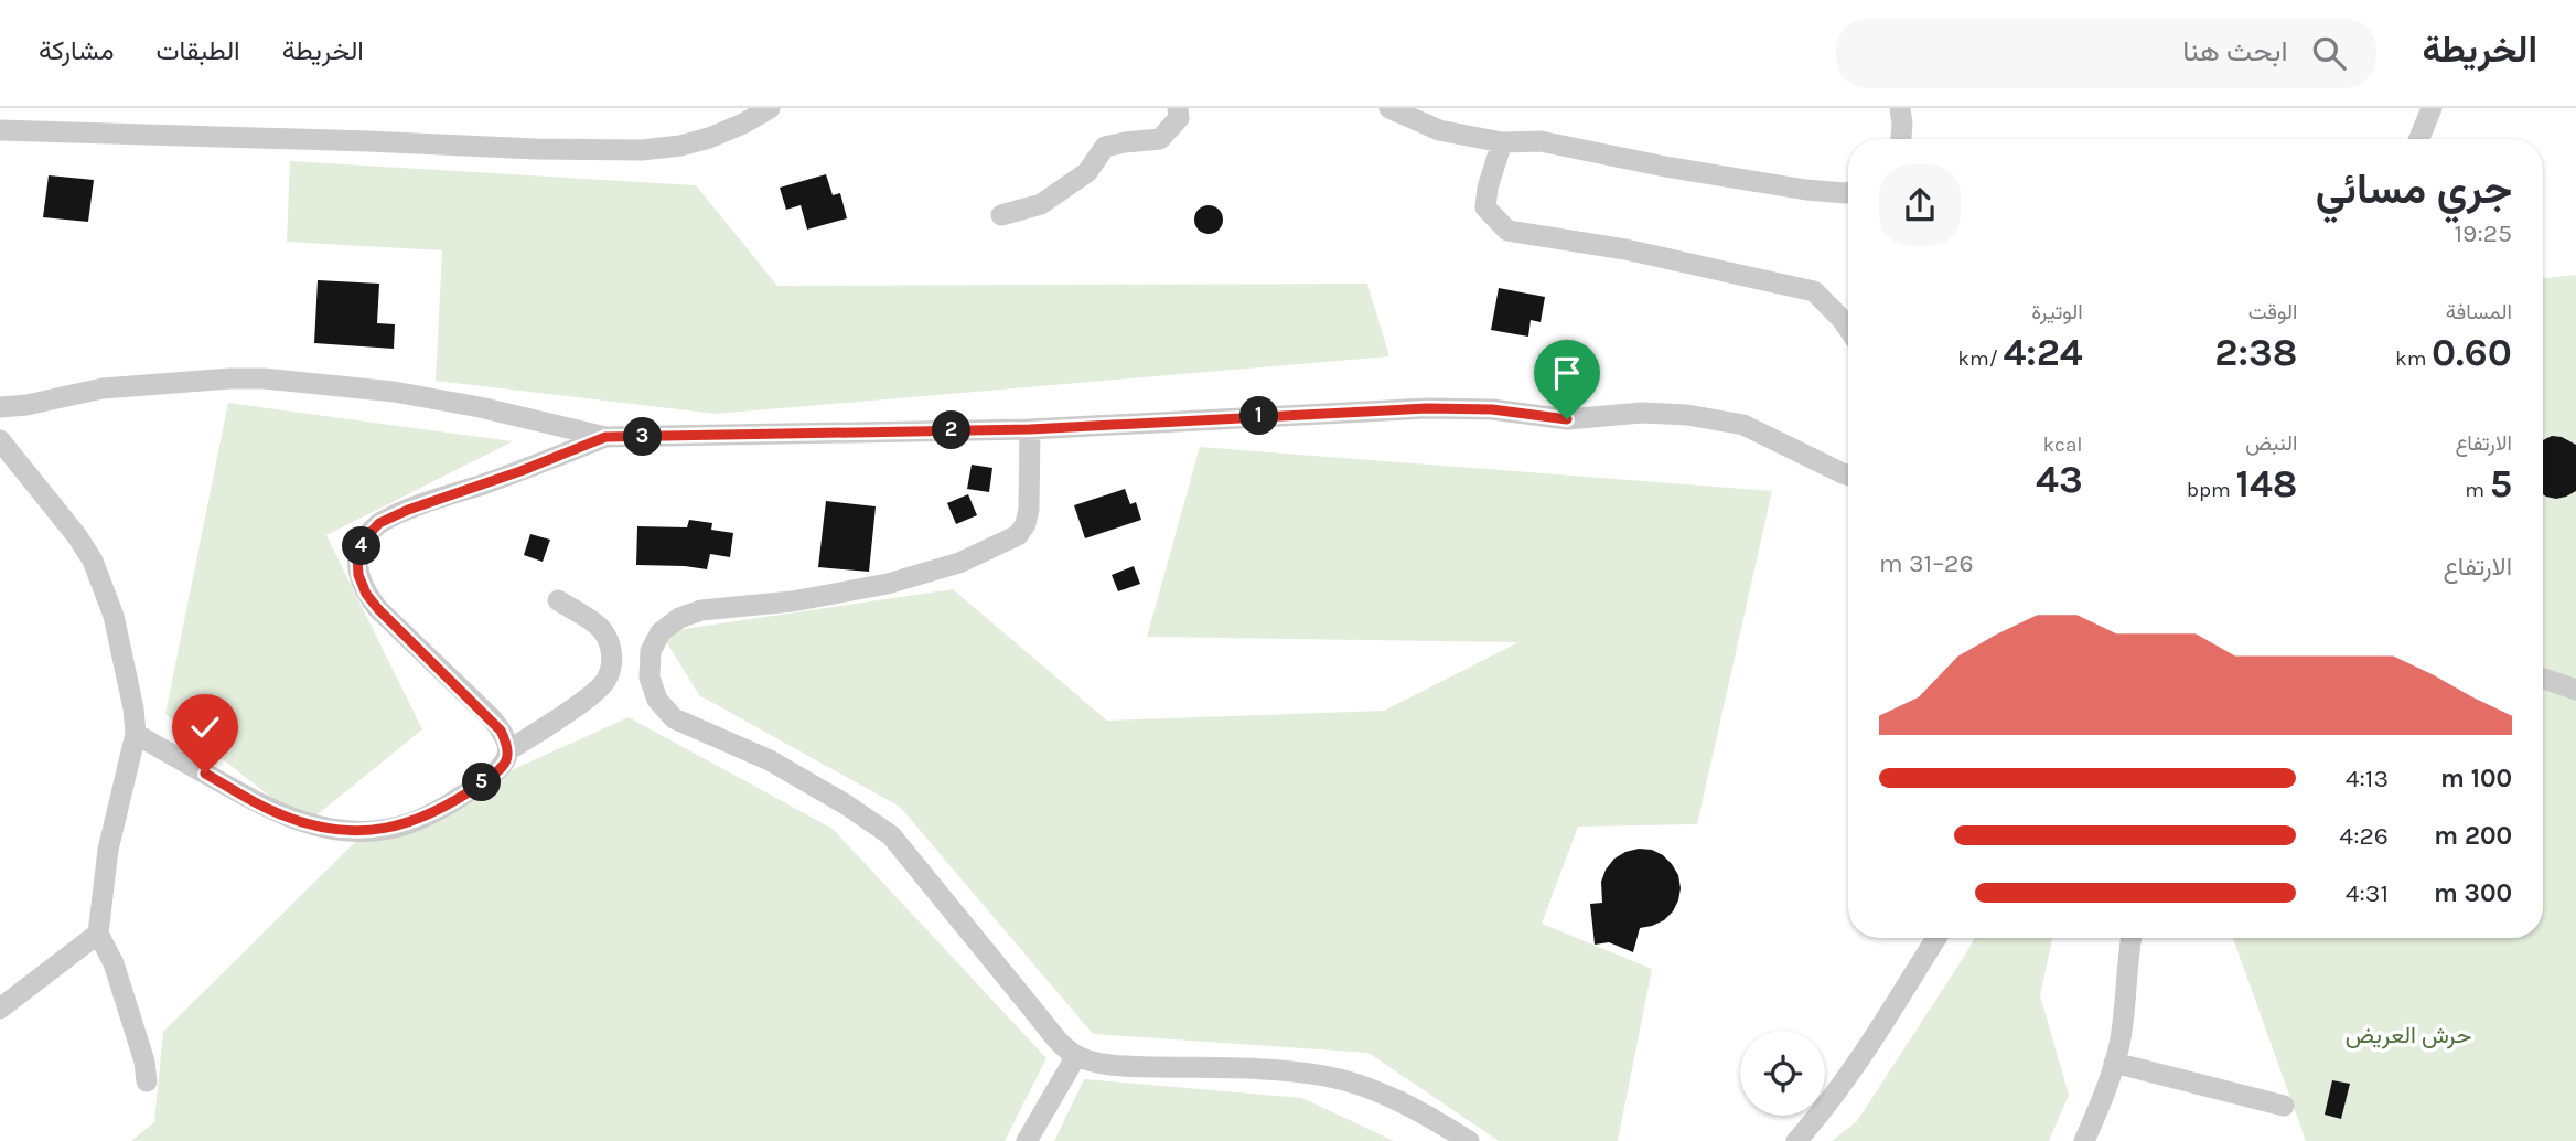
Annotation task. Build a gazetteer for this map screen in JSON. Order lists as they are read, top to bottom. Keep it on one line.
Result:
{"parks":["حرش العريض"],"page":{"header":"الخريطة","search":"ابحث هنا","nav":["الخريطة","الطبقات","مشاركة"],"heading":["جري مسائي","19:25"],"stats":[["المسافة","0.60 km"],["الوقت","2:38"],["الوتيرة","4:24 /km"],["الارتفاع","5 m"],["النبض","148 bpm"],["kcal","43"]],"pins":["1","2","3","4","5"],"chart":["الارتفاع","26–31 m"],"list":[{"name":"100 m","note":"4:13"},{"name":"200 m","note":"4:26"},{"name":"300 m","note":"4:31"}]}}
